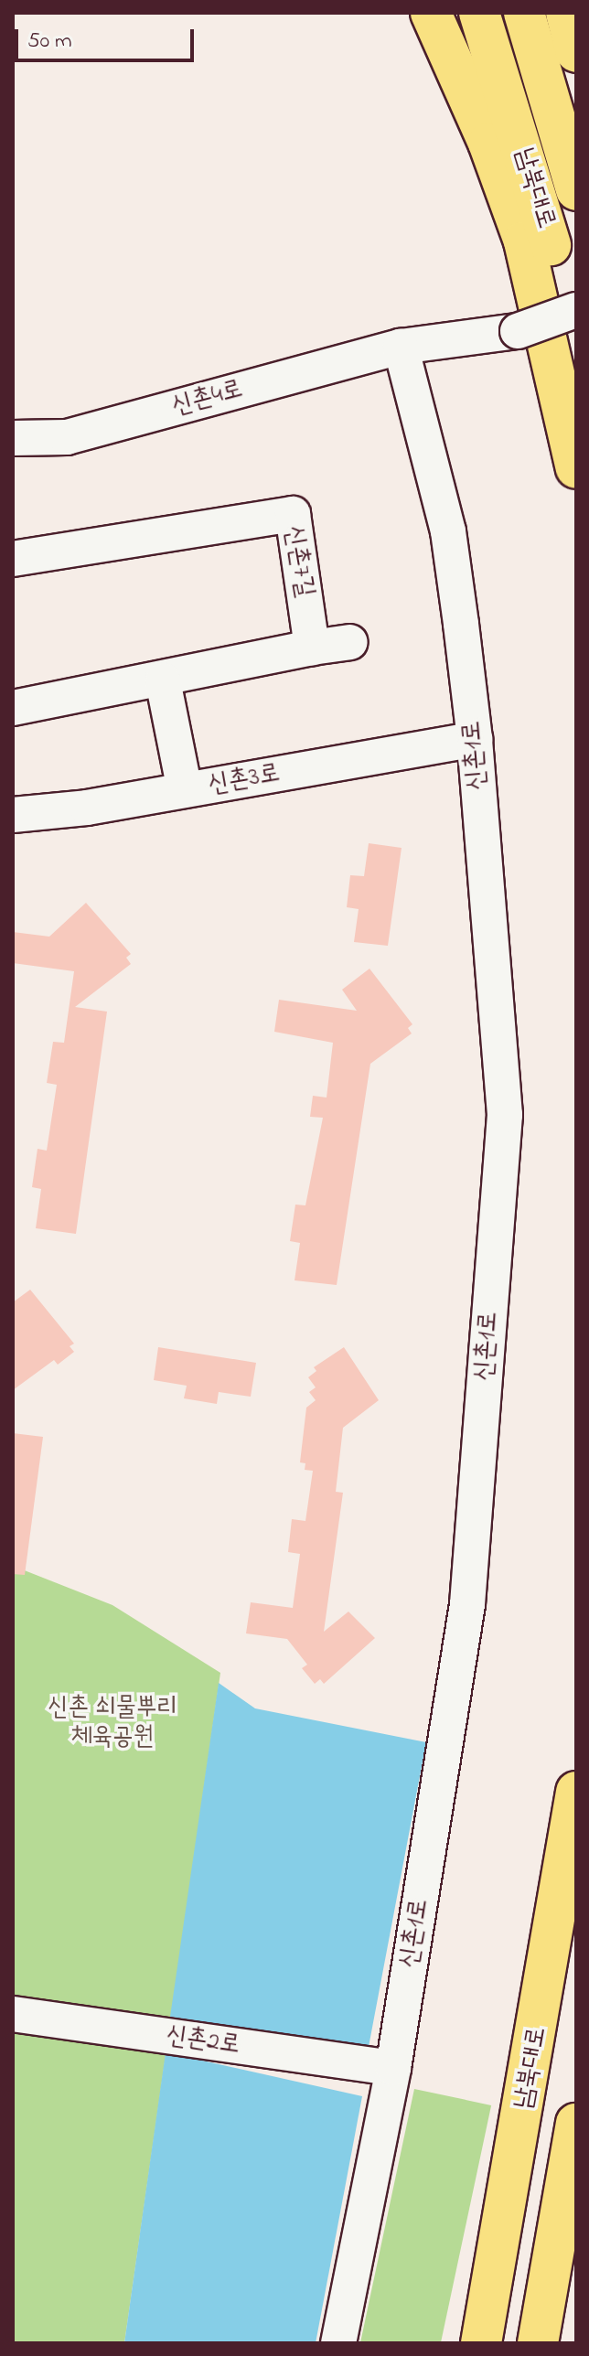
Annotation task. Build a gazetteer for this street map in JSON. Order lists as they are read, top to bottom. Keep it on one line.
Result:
{"streets":{"highway":["남북대로"],"street":["신촌4로","신촌7길","신촌1로","신촌3로","신촌2로"]},"crossings":[["신촌4로","신촌1로"],["신촌1로","신촌3로"],["신촌1로","신촌2로"]],"parks":["신촌 쇠물뿌리 체육공원"],"scale_bar":"50 m"}
